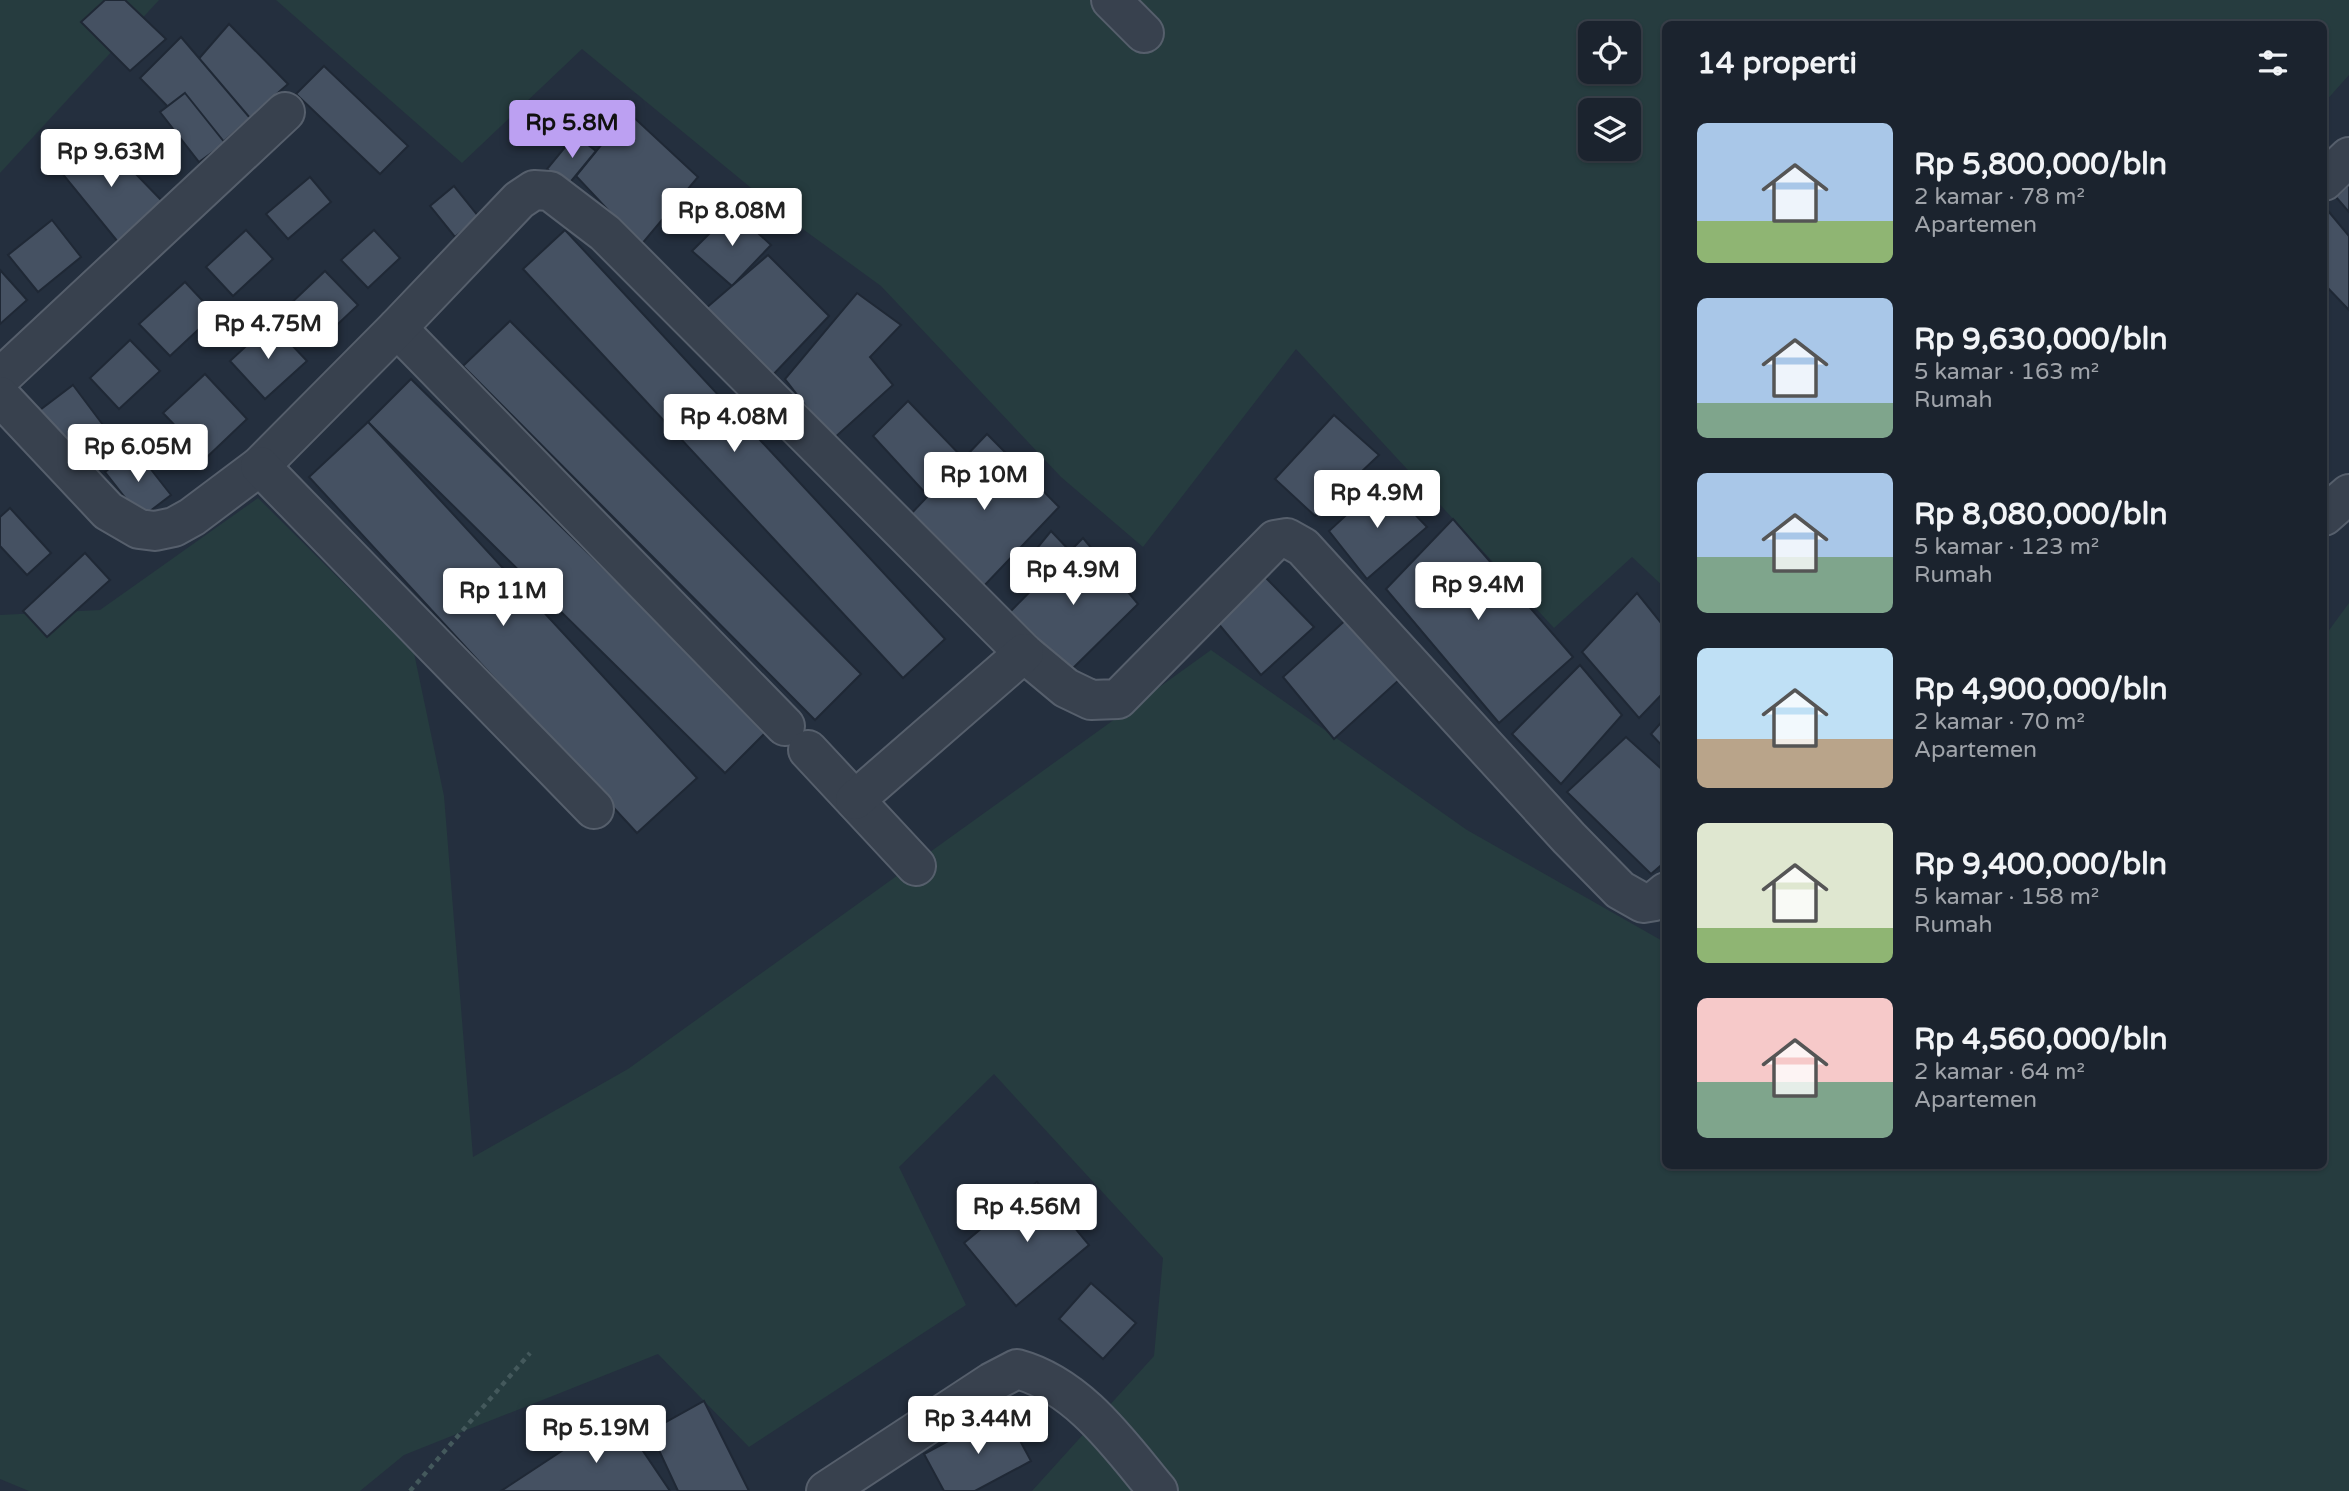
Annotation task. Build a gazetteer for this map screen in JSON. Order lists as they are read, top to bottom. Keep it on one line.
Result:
{"page":{"heading":"14 properti","price":["Rp 5.8M","Rp 9.63M","Rp 8.08M","Rp 4.75M","Rp 4.08M","Rp 6.05M","Rp 10M","Rp 4.9M","Rp 4.9M","Rp 9.4M","Rp 11M","Rp 4.56M","Rp 3.44M","Rp 5.19M"],"list":[{"name":"Rp 5,800,000/bln","note":"2 kamar · 78 m² · Apartemen"},{"name":"Rp 9,630,000/bln","note":"5 kamar · 163 m² · Rumah"},{"name":"Rp 8,080,000/bln","note":"5 kamar · 123 m² · Rumah"},{"name":"Rp 4,900,000/bln","note":"2 kamar · 70 m² · Apartemen"},{"name":"Rp 9,400,000/bln","note":"5 kamar · 158 m² · Rumah"},{"name":"Rp 4,560,000/bln","note":"2 kamar · 64 m² · Apartemen"}]}}
